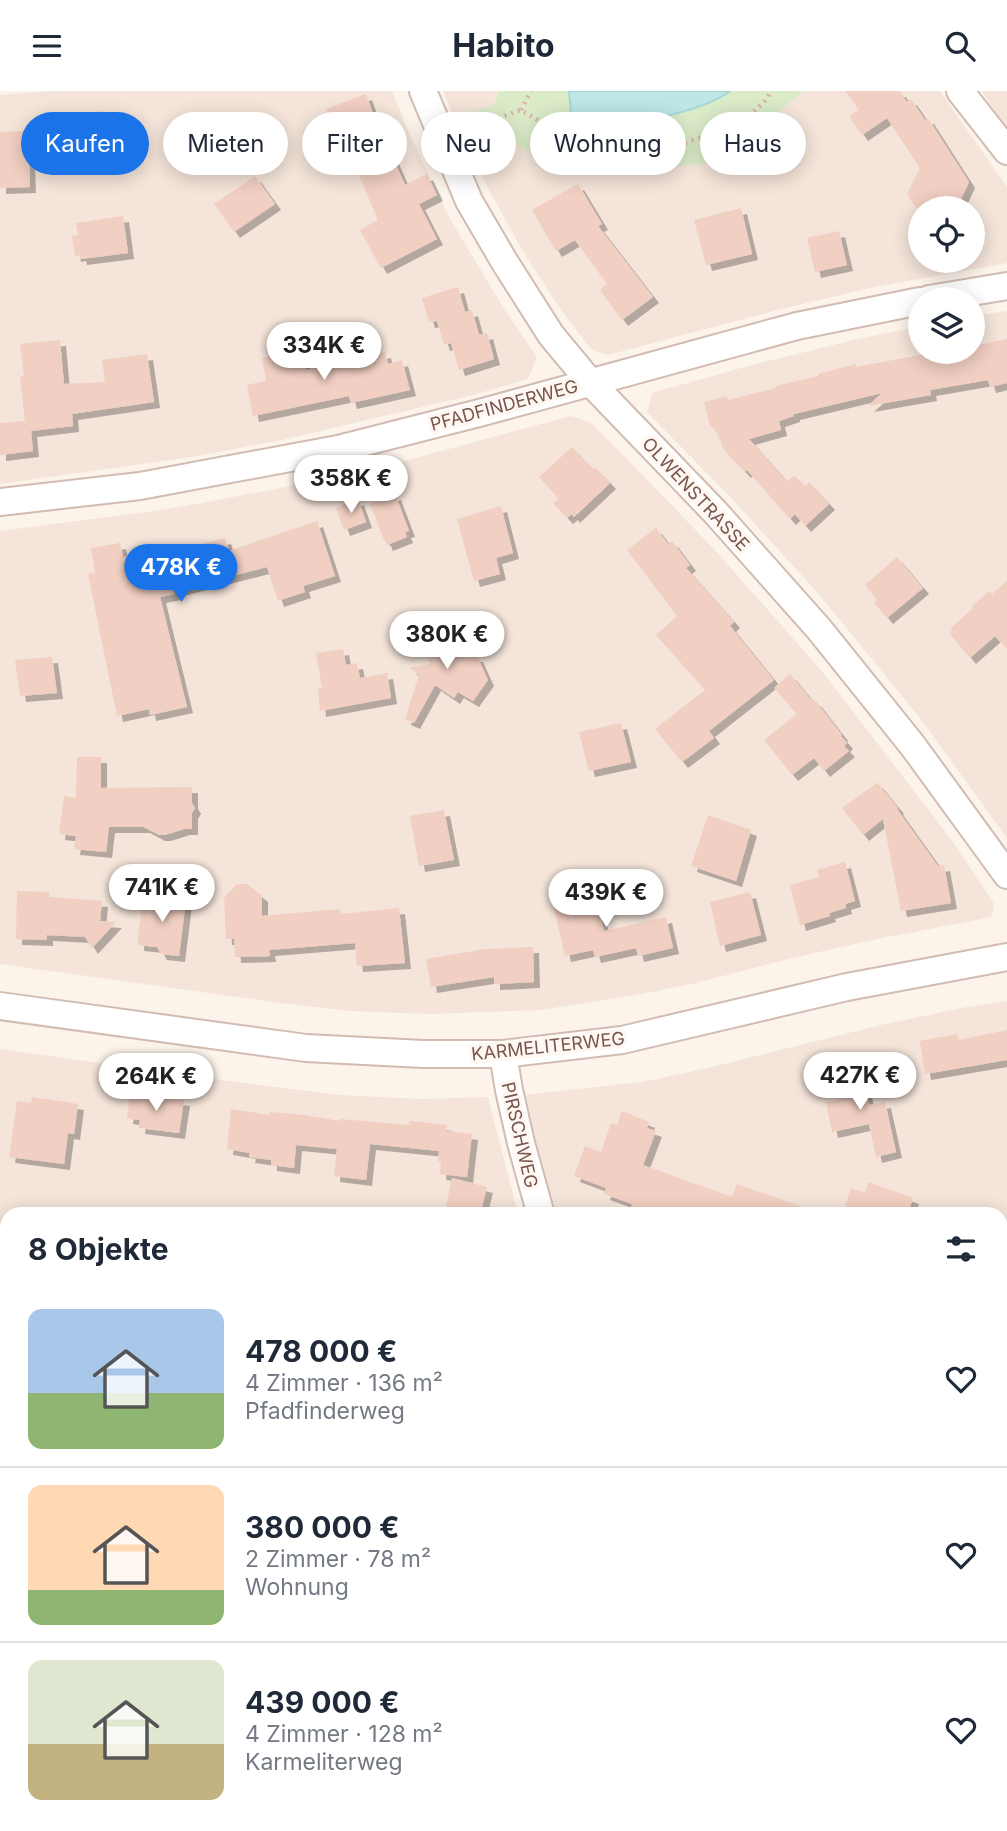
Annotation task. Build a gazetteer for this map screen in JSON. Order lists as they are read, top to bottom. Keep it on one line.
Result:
{"streets":{"street":["PFADFINDERWEG","OLWENSTRASSE","KARMELITERWEG","PIRSCHWEG"]},"crossings":[["PFADFINDERWEG","OLWENSTRASSE"],["KARMELITERWEG","PIRSCHWEG"]],"page":{"header":"Habito","chip":["Kaufen","Mieten","Filter","Neu","Wohnung","Haus"],"price":["334K €","358K €","478K €","380K €","741K €","439K €","427K €","264K €"],"heading":"8 Objekte","list":[{"name":"478 000 €","note":"4 Zimmer · 136 m² · Pfadfinderweg"},{"name":"380 000 €","note":"2 Zimmer · 78 m² · Wohnung"},{"name":"439 000 €","note":"4 Zimmer · 128 m² · Karmeliterweg"}]}}
